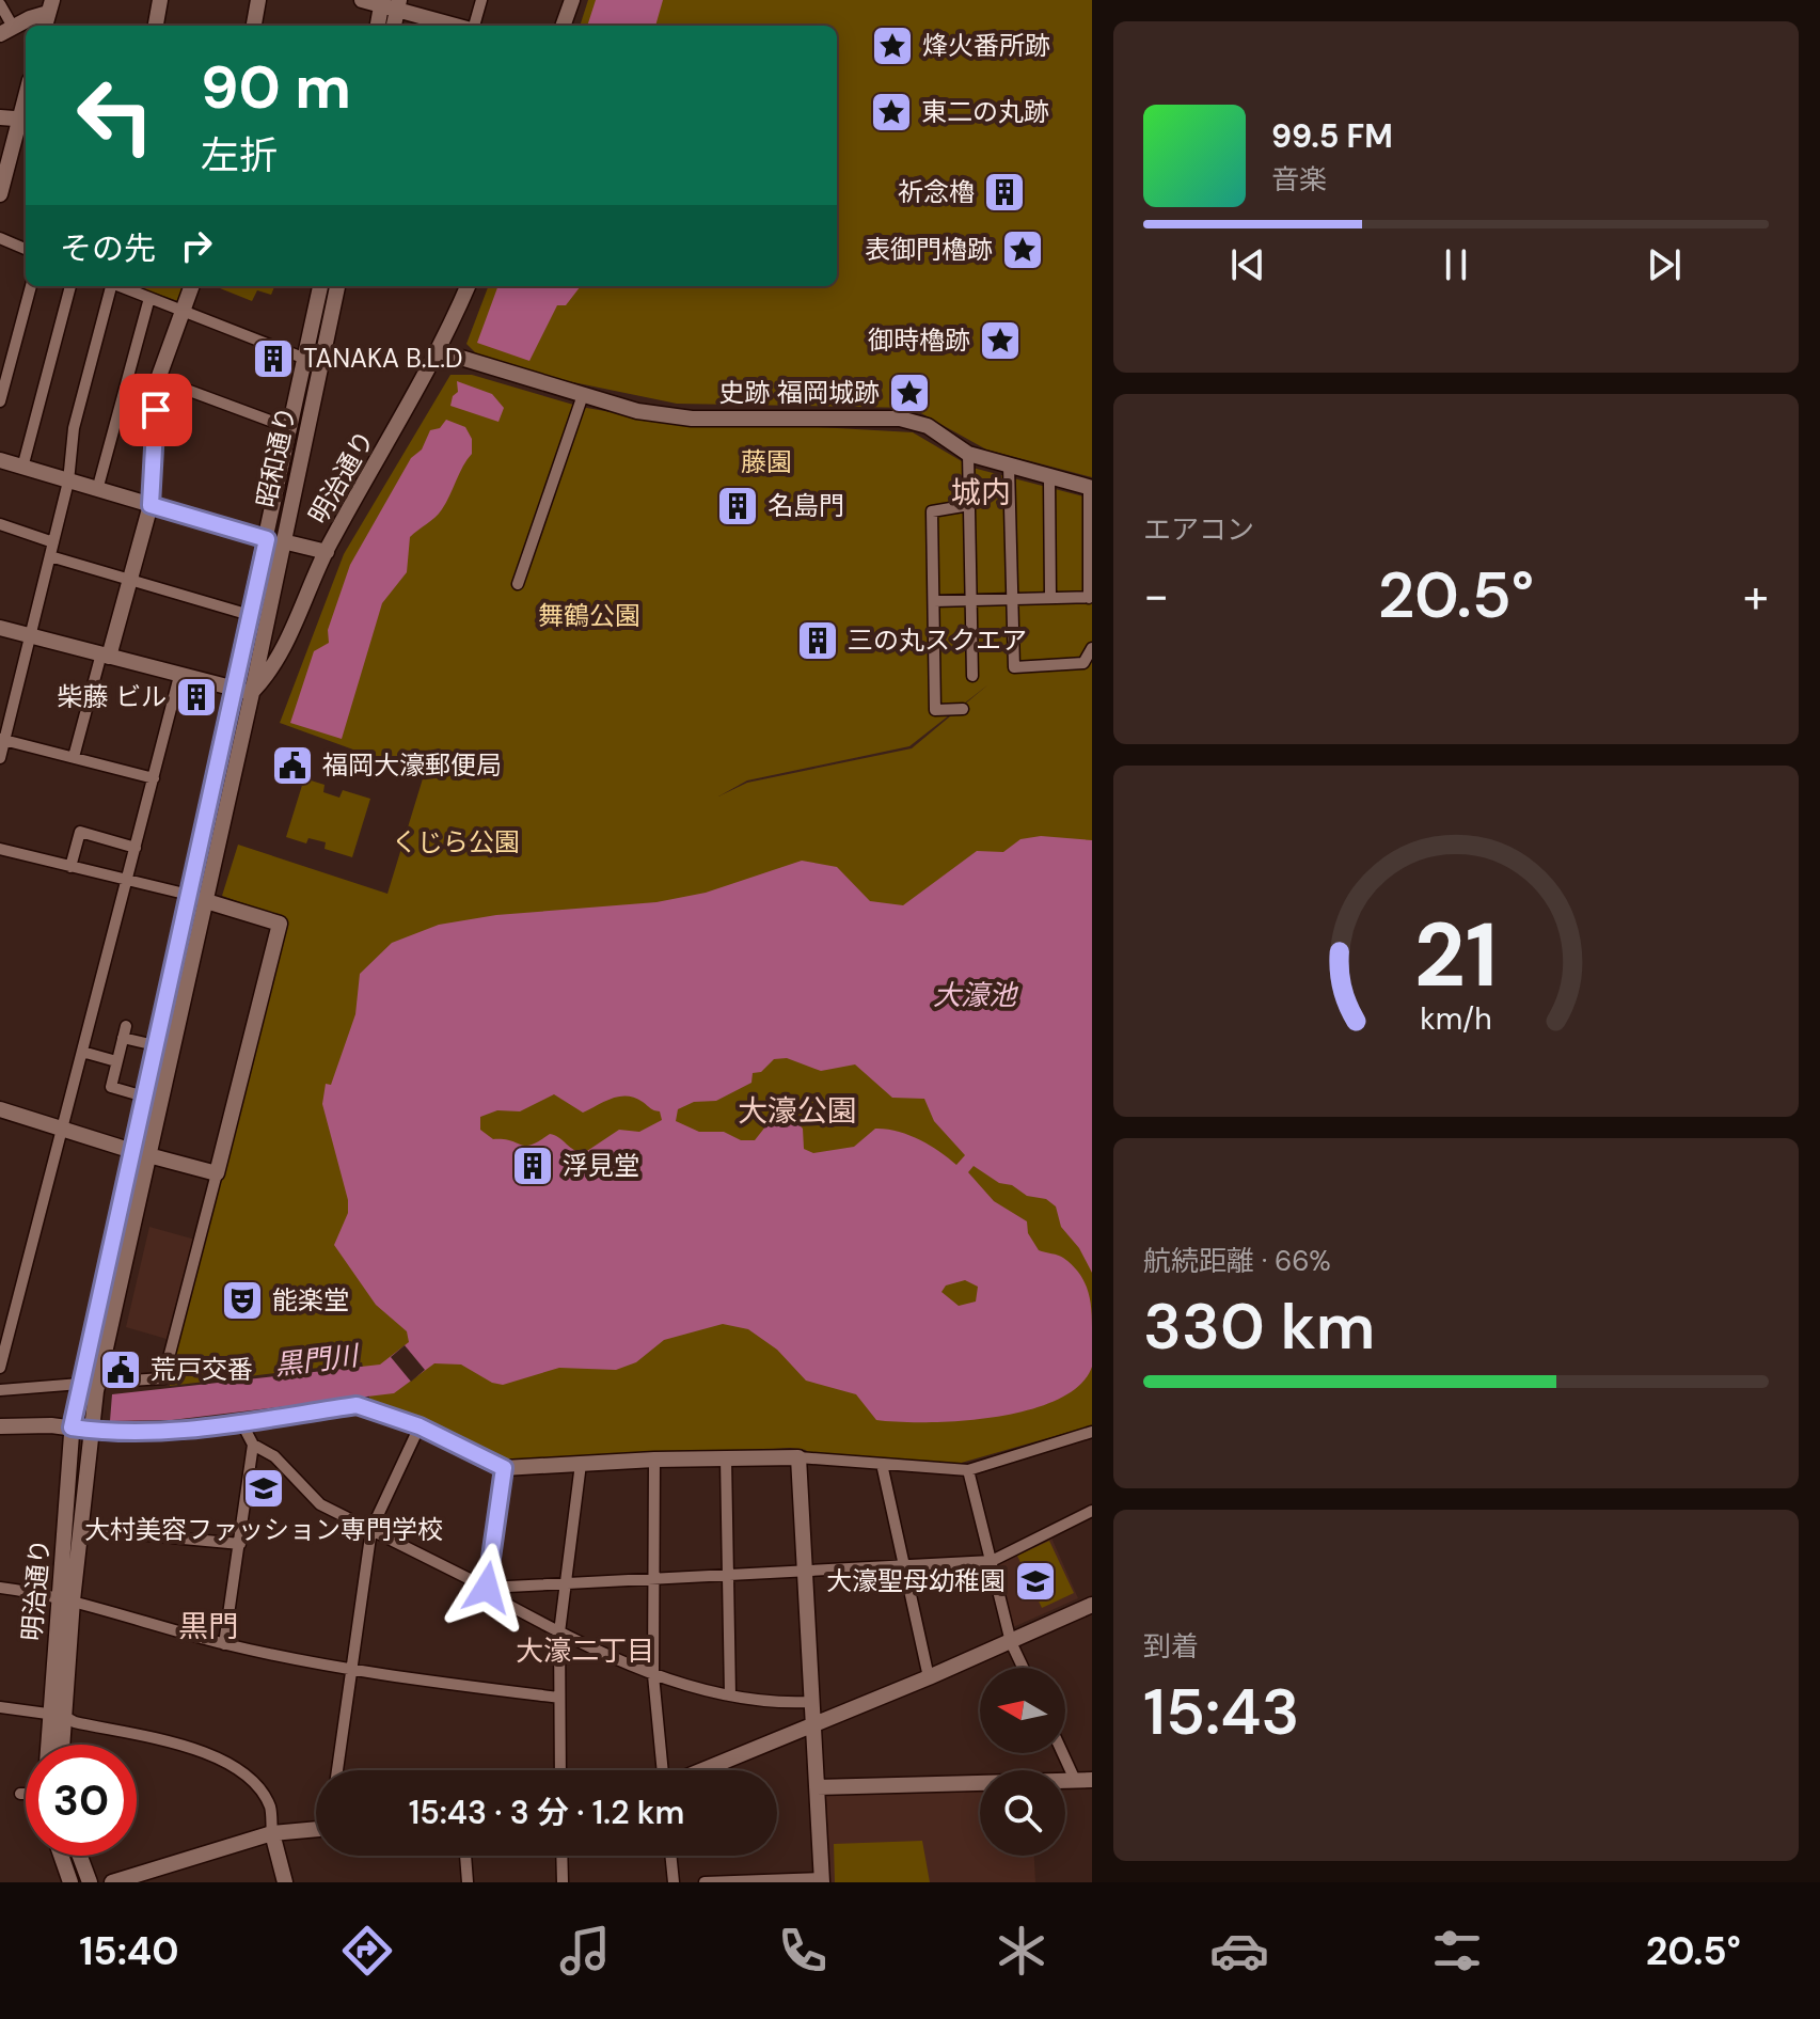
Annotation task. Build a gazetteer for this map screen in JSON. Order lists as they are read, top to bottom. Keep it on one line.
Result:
{"streets":{"street":["昭和通り","明治通り"]},"crossings":[["昭和通り","明治通り"]],"districts":["城内","大濠公園","黒門","大濠二丁目"],"water":["大濠池","黒門川"],"parks":["藤園","舞鶴公園","くじら公園"],"places":{"place":["烽火番所跡","東二の丸跡","表御門櫓跡","御時櫓跡","史跡 福岡城跡"],"building":["祈念櫓","TANAKA B.L.D","名島門","三の丸スクエア","柴藤 ビル","浮見堂"],"public building":["福岡大濠郵便局","荒戸交番"],"theatre":["能楽堂"],"school or university":["大村美容ファッション専門学校","大濠聖母幼稚園"]},"north":"left","page":{"turn":["90 m","左折"],"song":["99.5 FM","音楽"],"then":"その先","tile":["エアコン",["航続距離 · 66%","330 km"],["到着","15:43"]],"heat":["−","20.5°","+"],"limit":"30","trip":"15:43 · 3 分 · 1.2 km","tabs":["15:40","20.5°"],"gauge":["21","km/h"]}}
